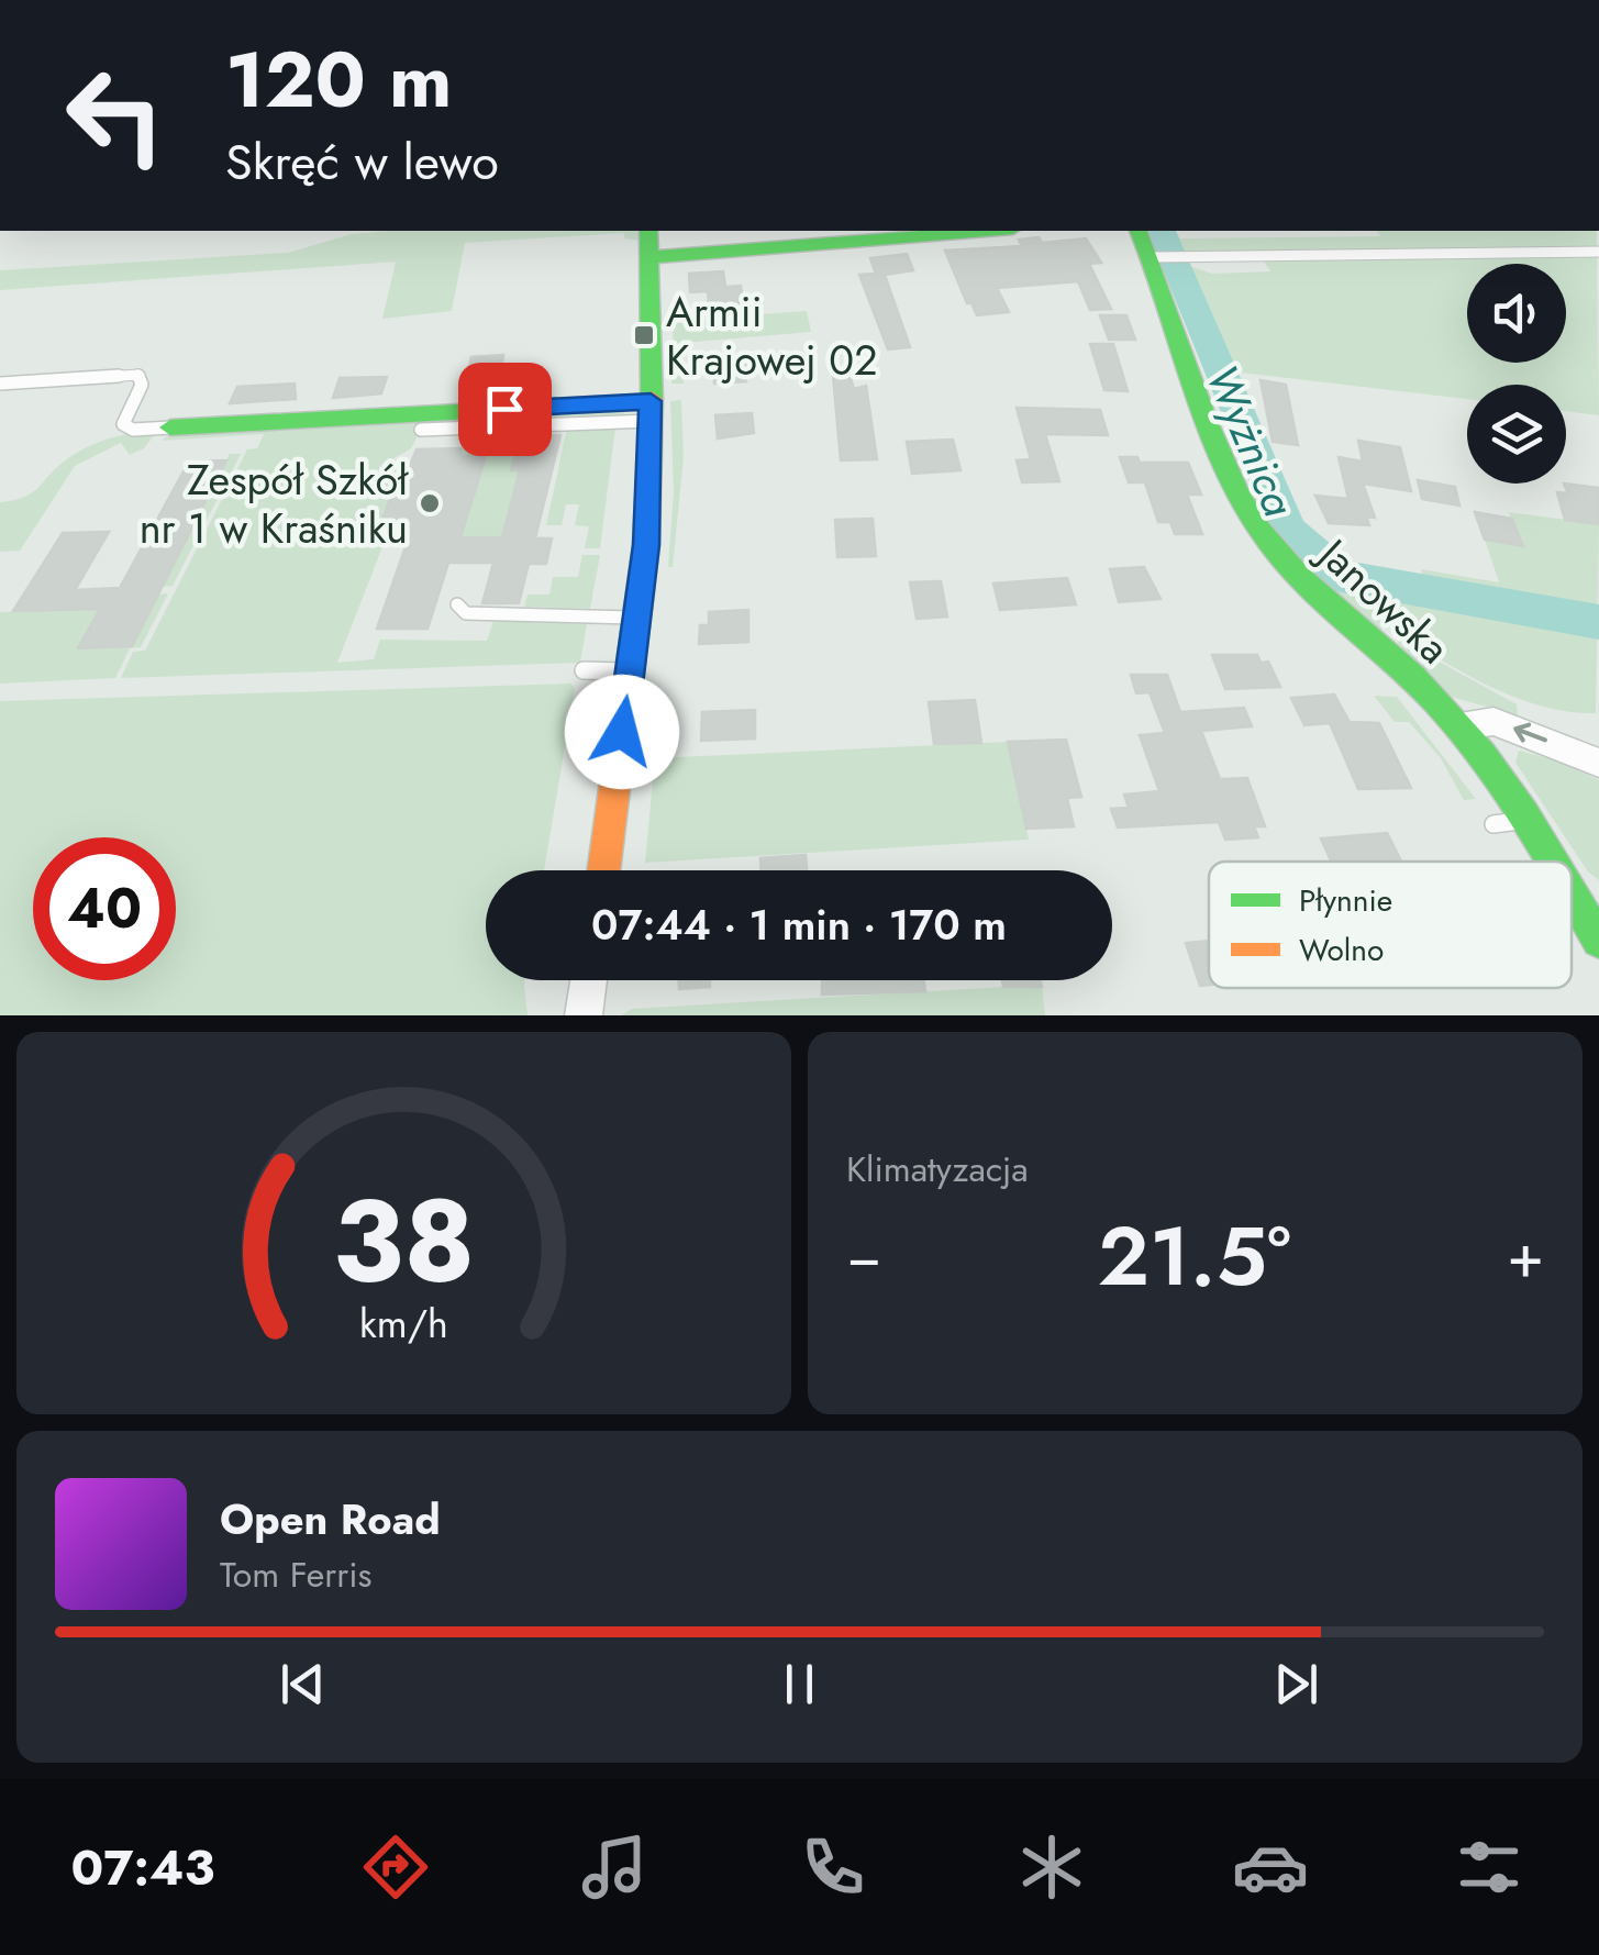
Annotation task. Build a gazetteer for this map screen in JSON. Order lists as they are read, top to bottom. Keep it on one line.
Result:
{"streets":{"street":["Janowska"]},"water":["Wyżnica"],"places":{"transit":["Armii Krajowej 02"],"other":["Zespół Szkół nr 1 w Kraśniku"]},"legend":["Płynnie","Wolno"],"page":{"turn":["120 m","Skręć w lewo"],"limit":"40","trip":"07:44 · 1 min · 170 m","tile":"Klimatyzacja","heat":["−","21.5°","+"],"song":["Open Road","Tom Ferris"],"tabs":"07:43","gauge":["38","km/h"]}}
